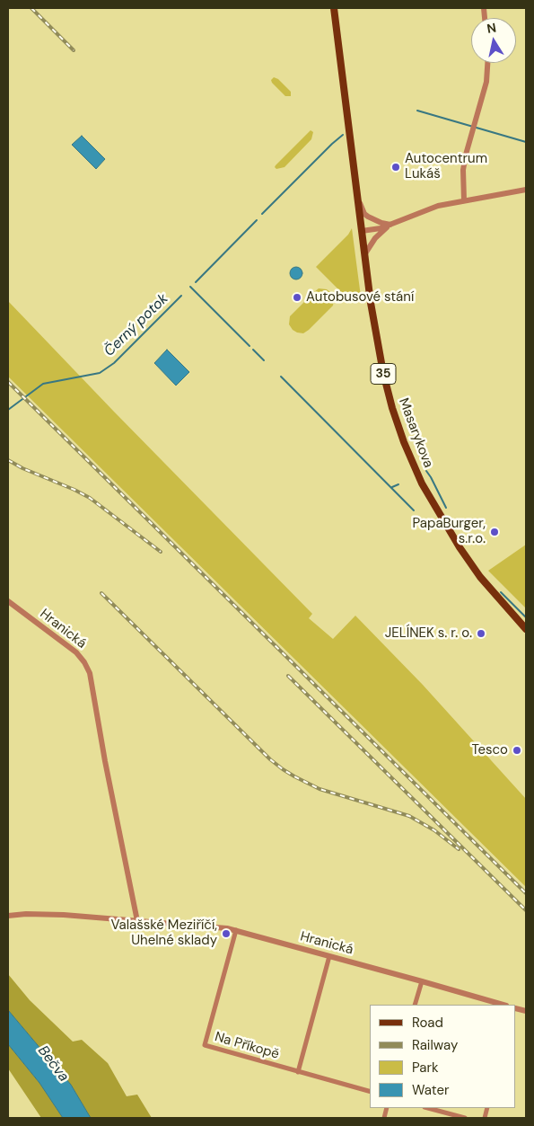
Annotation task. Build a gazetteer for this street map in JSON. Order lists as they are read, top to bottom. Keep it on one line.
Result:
{"streets":{"main road":["35","Masarykova"],"street":["Hranická","Na Příkopě"]},"crossings":[["35","Masarykova"],["Hranická","Na Příkopě"]],"water":["Černý potok","Bečva"],"places":["Autocentrum Lukáš","Autobusové stání","PapaBurger, s.r.o.","JELÍNEK s. r. o.","Tesco","Valašské Meziříčí, Uhelné sklady"],"legend":["Road","Railway","Park","Water"],"north":"top"}
